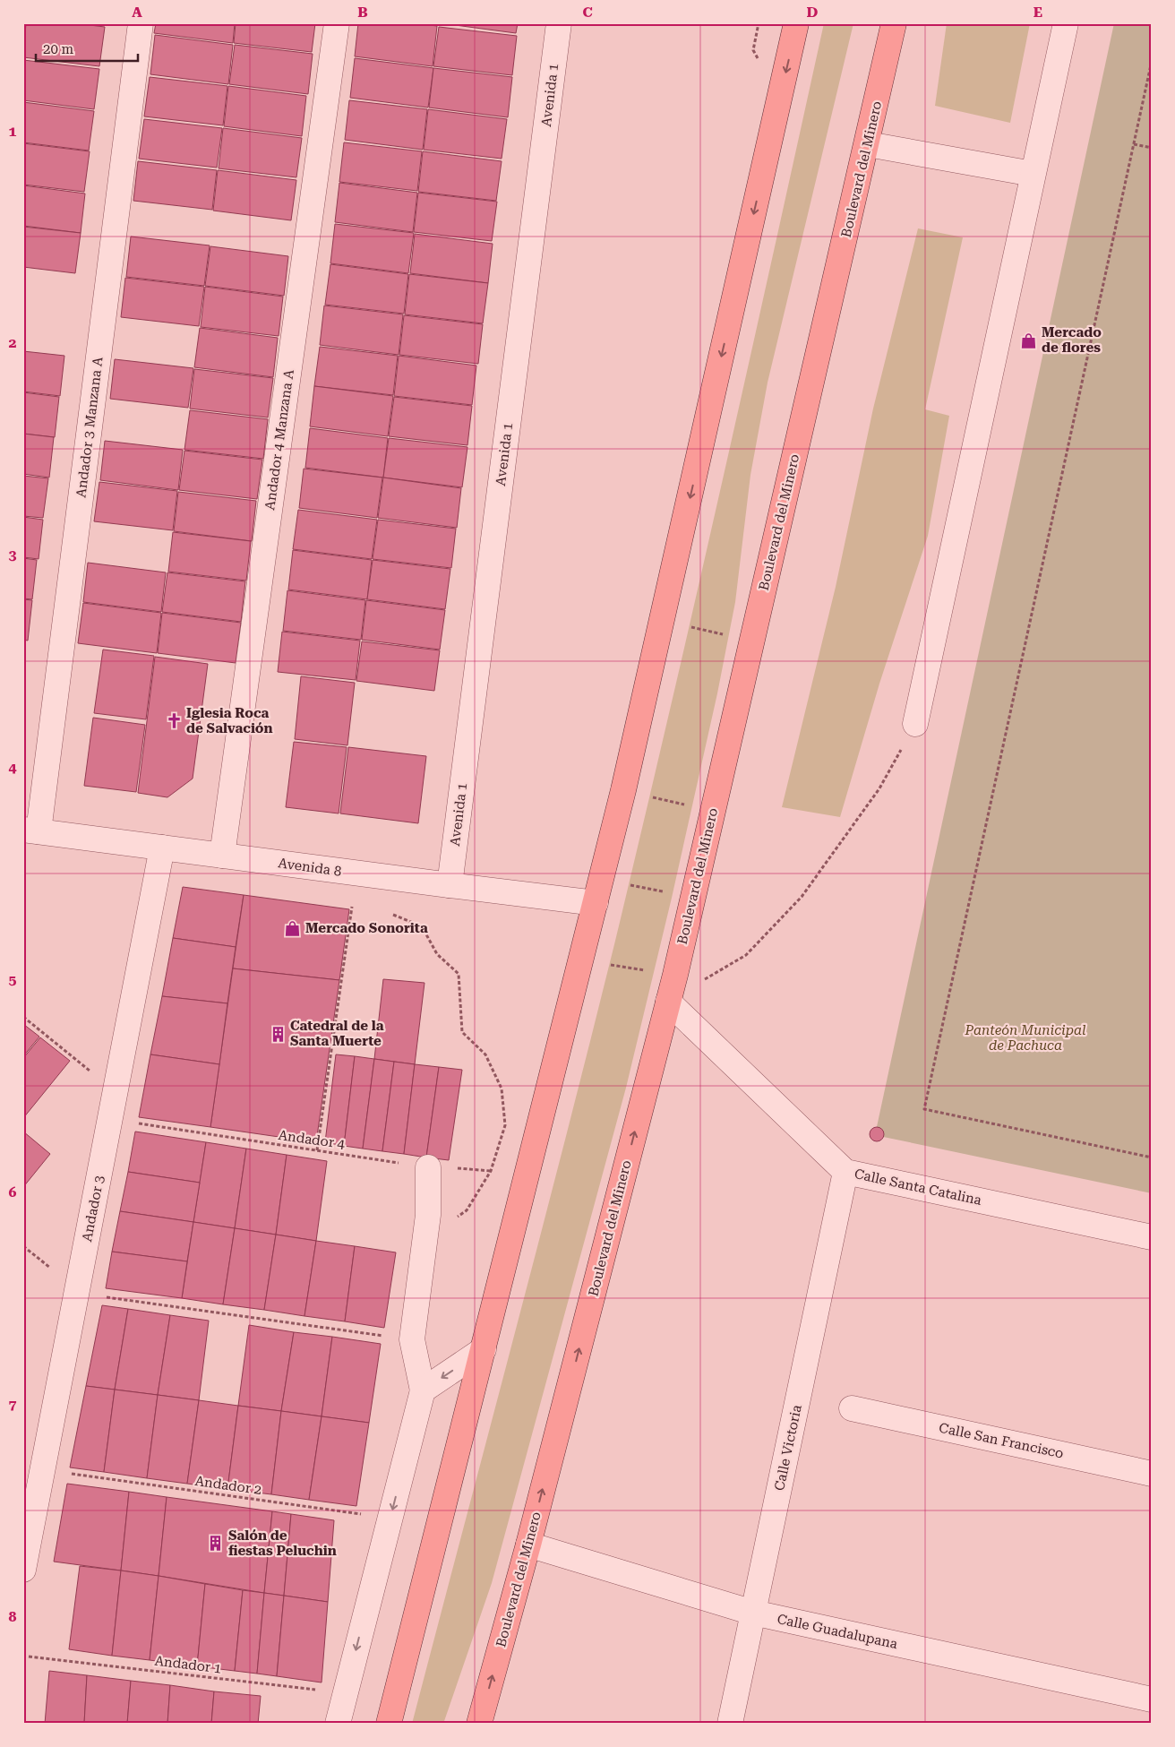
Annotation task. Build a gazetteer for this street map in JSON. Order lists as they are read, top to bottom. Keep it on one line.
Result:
{"streets":{"main road":["Boulevard del Minero"],"street":["Avenida 1","Andador 3 Manzana A","Andador 4 Manzana A","Avenida 8","Calle Santa Catalina","Andador 3","Calle San Francisco","Calle Victoria","Calle Guadalupana"],"path":["Andador 4","Andador 2","Andador 1"]},"crossings":[["Avenida 1","Avenida 8"],["Boulevard del Minero","Calle Santa Catalina"],["Boulevard del Minero","Calle Guadalupana"],["Andador 3 Manzana A","Avenida 8"],["Andador 4 Manzana A","Avenida 8"],["Avenida 8","Andador 3"],["Calle Santa Catalina","Calle Victoria"],["Calle Victoria","Calle Guadalupana"]],"parks":["Panteón Municipal de Pachuca"],"places":{"shop":["Mercado de flores","Mercado Sonorita"],"church":["Iglesia Roca de Salvación"],"building":["Catedral de la Santa Muerte","Salón de fiestas Peluchin"]},"scale_bar":"20 m","grid":{"columns":["A","B","C","D","E"],"rows":["1","2","3","4","5","6","7","8"]}}
